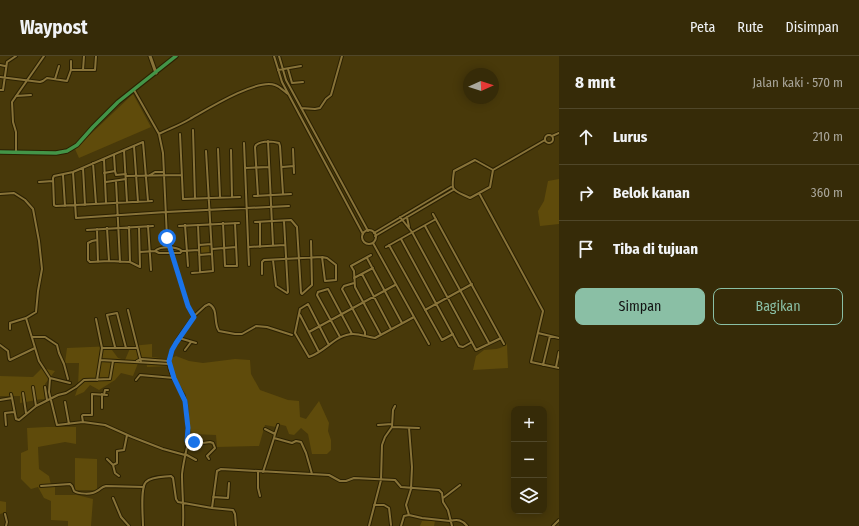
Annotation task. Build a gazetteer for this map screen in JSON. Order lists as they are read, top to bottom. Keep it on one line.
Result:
{"north":"right","page":{"header":"Waypost","nav":["Peta","Rute","Disimpan"],"heading":["8 mnt","Jalan kaki · 570 m"],"list":[["Lurus","210 m"],["Belok kanan","360 m"],"Tiba di tujuan"],"buttons":["Simpan","Bagikan"],"map_buttons":["+","−"]}}
